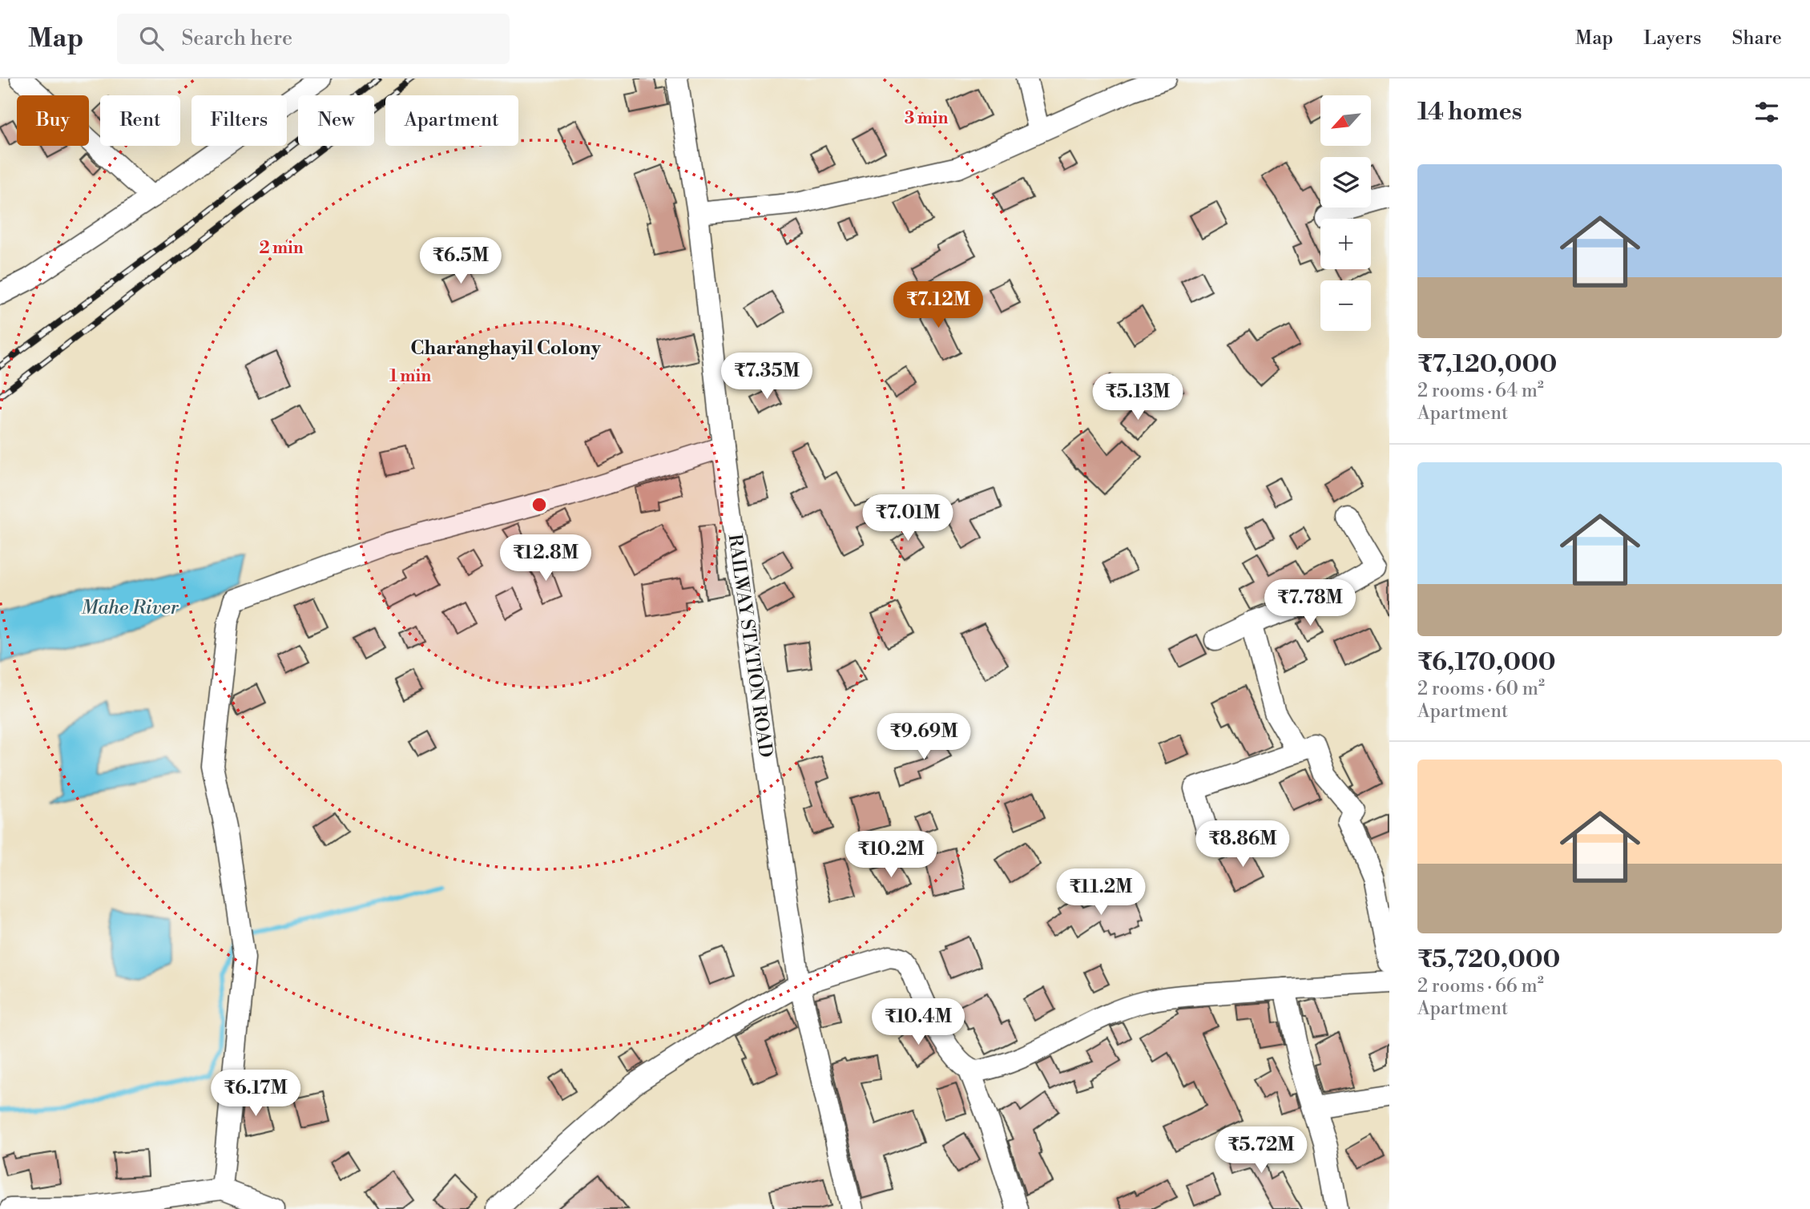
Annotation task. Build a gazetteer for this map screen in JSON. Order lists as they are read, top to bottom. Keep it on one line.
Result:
{"streets":{"street":["RAILWAY STATION ROAD"]},"districts":["Charanghayil Colony"],"water":["Mahe River"],"north":"bottom left","page":{"header":"Map","search":"Search here","nav":["Map","Layers","Share"],"heading":"14 homes","map_buttons":["+","−"],"chip":["Buy","Rent","Filters","New","Apartment"],"list":[{"name":"₹7,120,000","note":"2 rooms · 64 m² · Apartment"},{"name":"₹6,170,000","note":"2 rooms · 60 m² · Apartment"},{"name":"₹5,720,000","note":"2 rooms · 66 m² · Apartment"}],"price":["₹6.5M","₹7.12M","₹7.35M","₹5.13M","₹7.01M","₹12.8M","₹7.78M","₹9.69M","₹8.86M","₹10.2M","₹11.2M","₹10.4M","₹6.17M","₹5.72M"]},"rings":["3 min","2 min","1 min"]}
